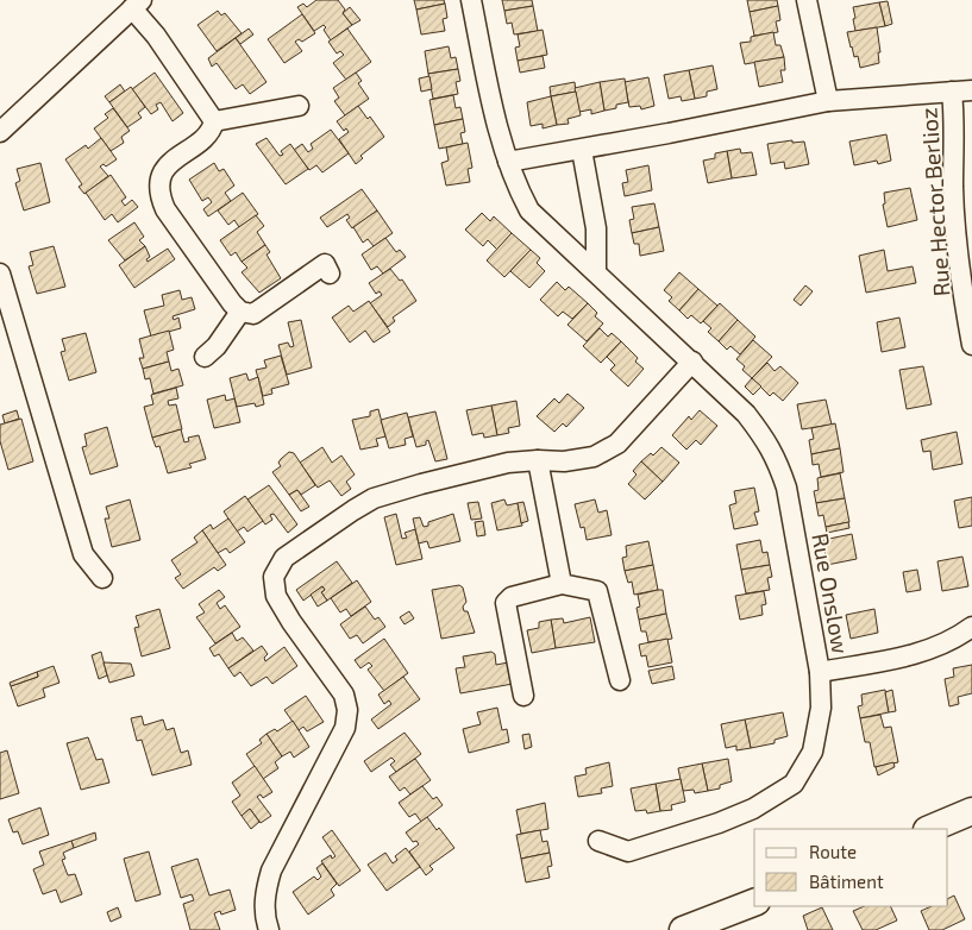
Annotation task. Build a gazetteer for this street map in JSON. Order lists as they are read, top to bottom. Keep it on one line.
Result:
{"streets":{"street":["Rue Hector Berlioz","Rue Onslow"]},"legend":["Route","Bâtiment"]}
